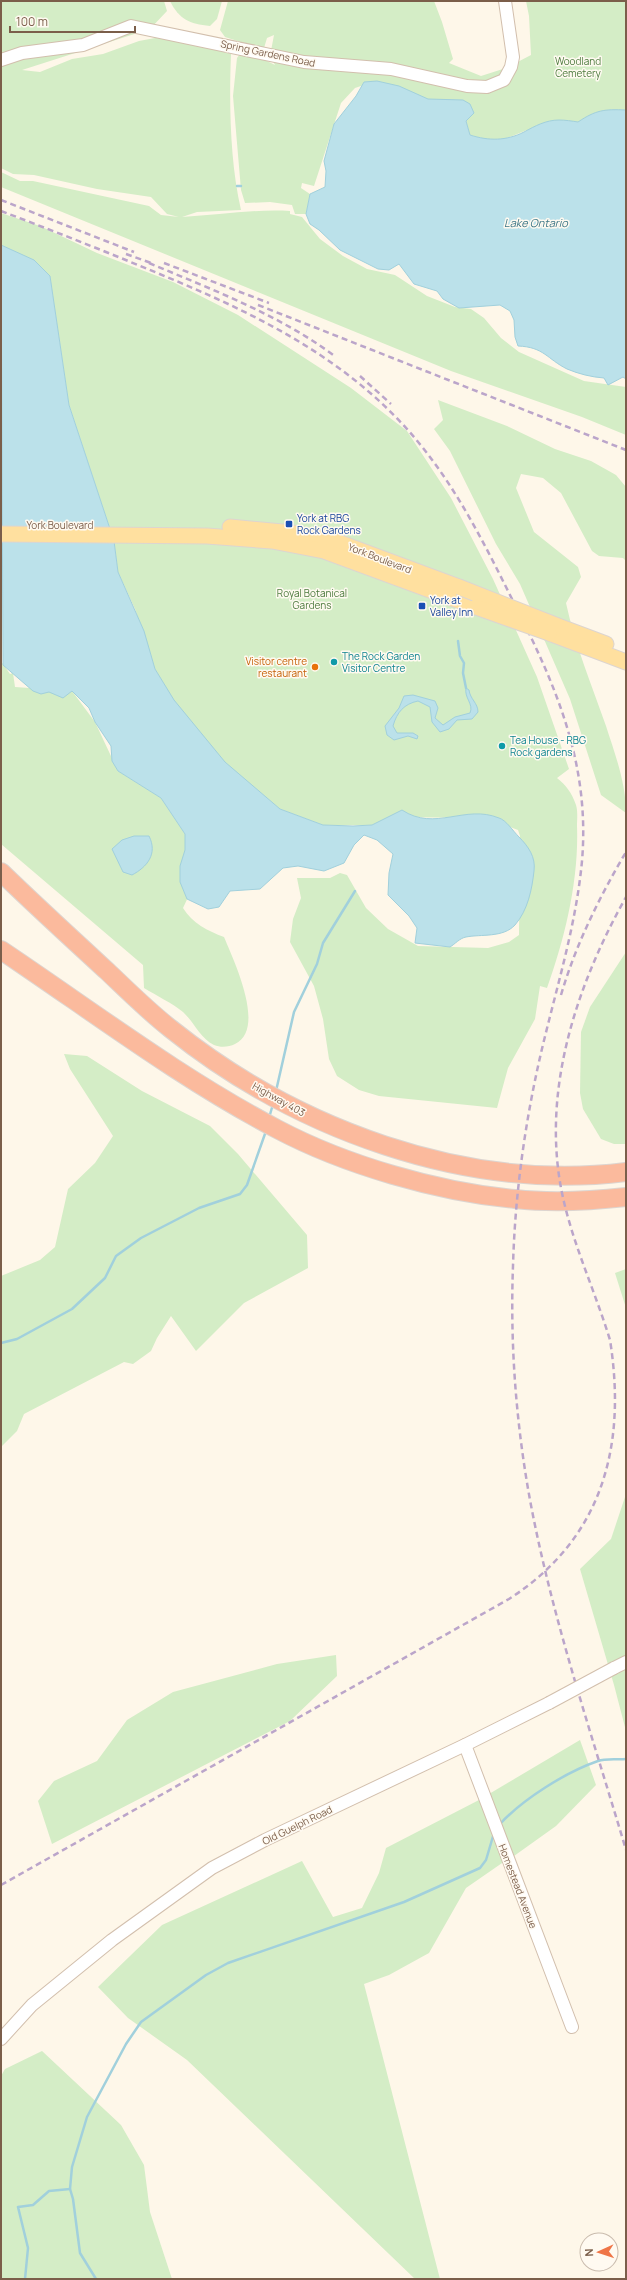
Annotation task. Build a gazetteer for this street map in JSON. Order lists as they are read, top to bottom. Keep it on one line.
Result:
{"streets":{"highway":["Highway 403"],"main road":["York Boulevard"],"street":["Spring Gardens Road","Old Guelph Road","Homestead Avenue"]},"crossings":[["Old Guelph Road","Homestead Avenue"]],"water":["Lake Ontario"],"parks":["Woodland Cemetery","Royal Botanical Gardens"],"places":{"transit":["York at RBG Rock Gardens","York at Valley Inn"],"other":["The Rock Garden Visitor Centre","Visitor centre restaurant","Tea House - RBG Rock gardens"]},"scale_bar":"100 m","north":"left"}
